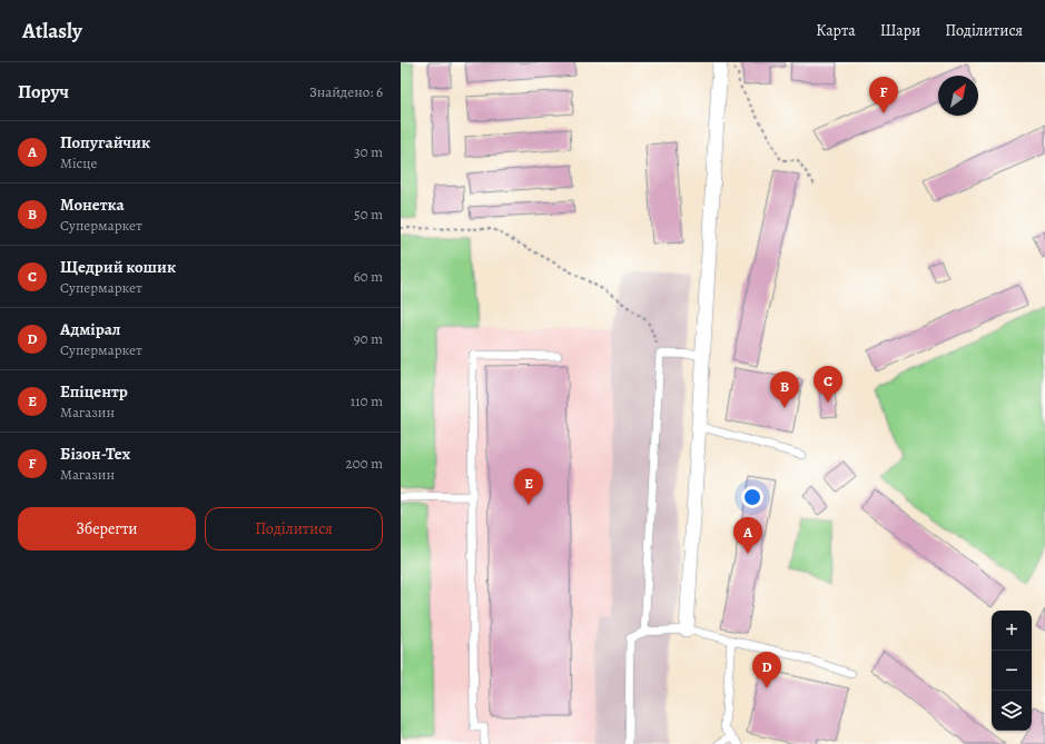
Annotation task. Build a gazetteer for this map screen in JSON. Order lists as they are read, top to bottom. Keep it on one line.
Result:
{"north":"top right","page":{"header":"Atlasly","nav":["Карта","Шари","Поділитися"],"heading":["Поруч","Знайдено: 6"],"pins":["F","C","B","E","A","D"],"list":[{"mark":"A","name":"Попугайчик","note":"Місце","value":"30 m"},{"mark":"B","name":"Монетка","note":"Супермаркет","value":"50 m"},{"mark":"C","name":"Щедрий кошик","note":"Супермаркет","value":"60 m"},{"mark":"D","name":"Адмірал","note":"Супермаркет","value":"90 m"},{"mark":"E","name":"Епіцентр","note":"Магазин","value":"110 m"},{"mark":"F","name":"Бізон-Тех","note":"Магазин","value":"200 m"}],"buttons":["Зберегти","Поділитися"],"map_buttons":["+","−"]}}
